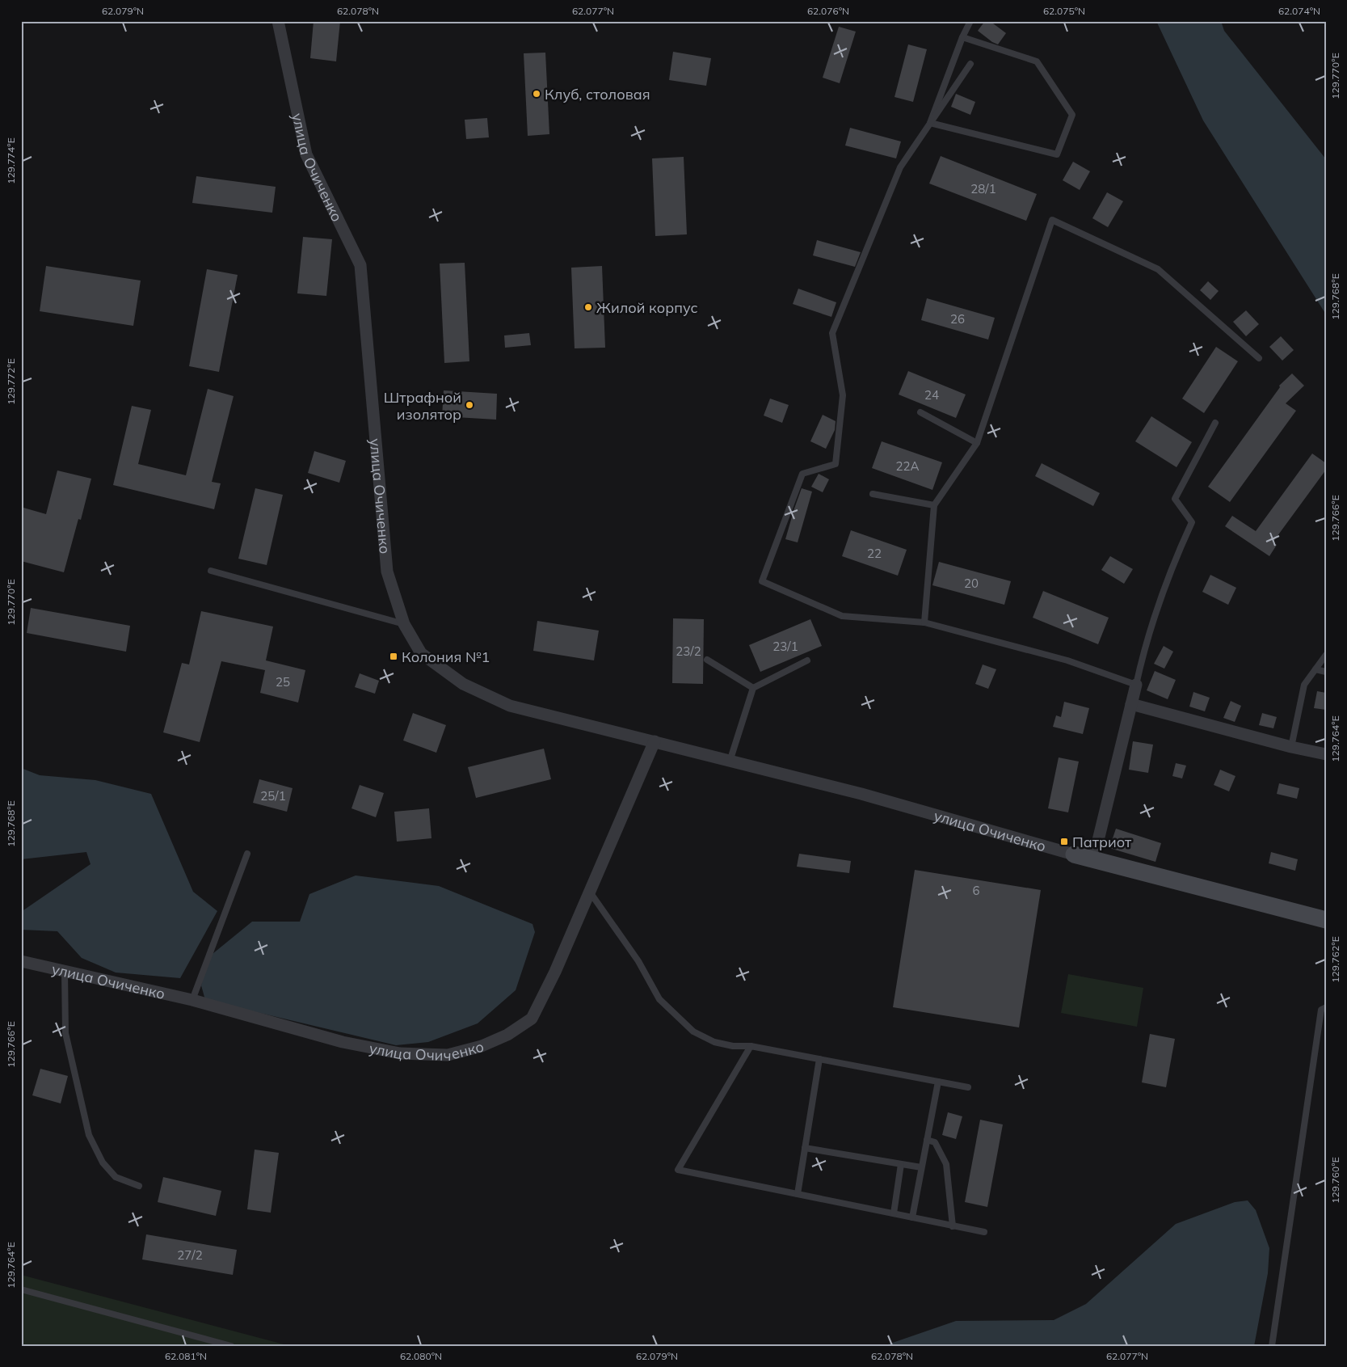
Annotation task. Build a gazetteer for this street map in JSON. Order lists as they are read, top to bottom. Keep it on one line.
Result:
{"streets":{"street":["улица Очиченко"]},"places":{"other":["Клуб, столовая","Жилой корпус","Штрафной изолятор"],"transit":["Колония №1","Патриот"]},"house_numbers":["28/1","26","24","22А","22","20","23/1","23/2","25","25/1","6","27/2"],"coordinates":["62.079°N","62.078°N","62.077°N","62.076°N","62.075°N","62.074°N","129.770°E","129.774°E","129.768°E","129.772°E","129.766°E","129.764°E","129.762°E","129.760°E","62.081°N","62.080°N"]}
